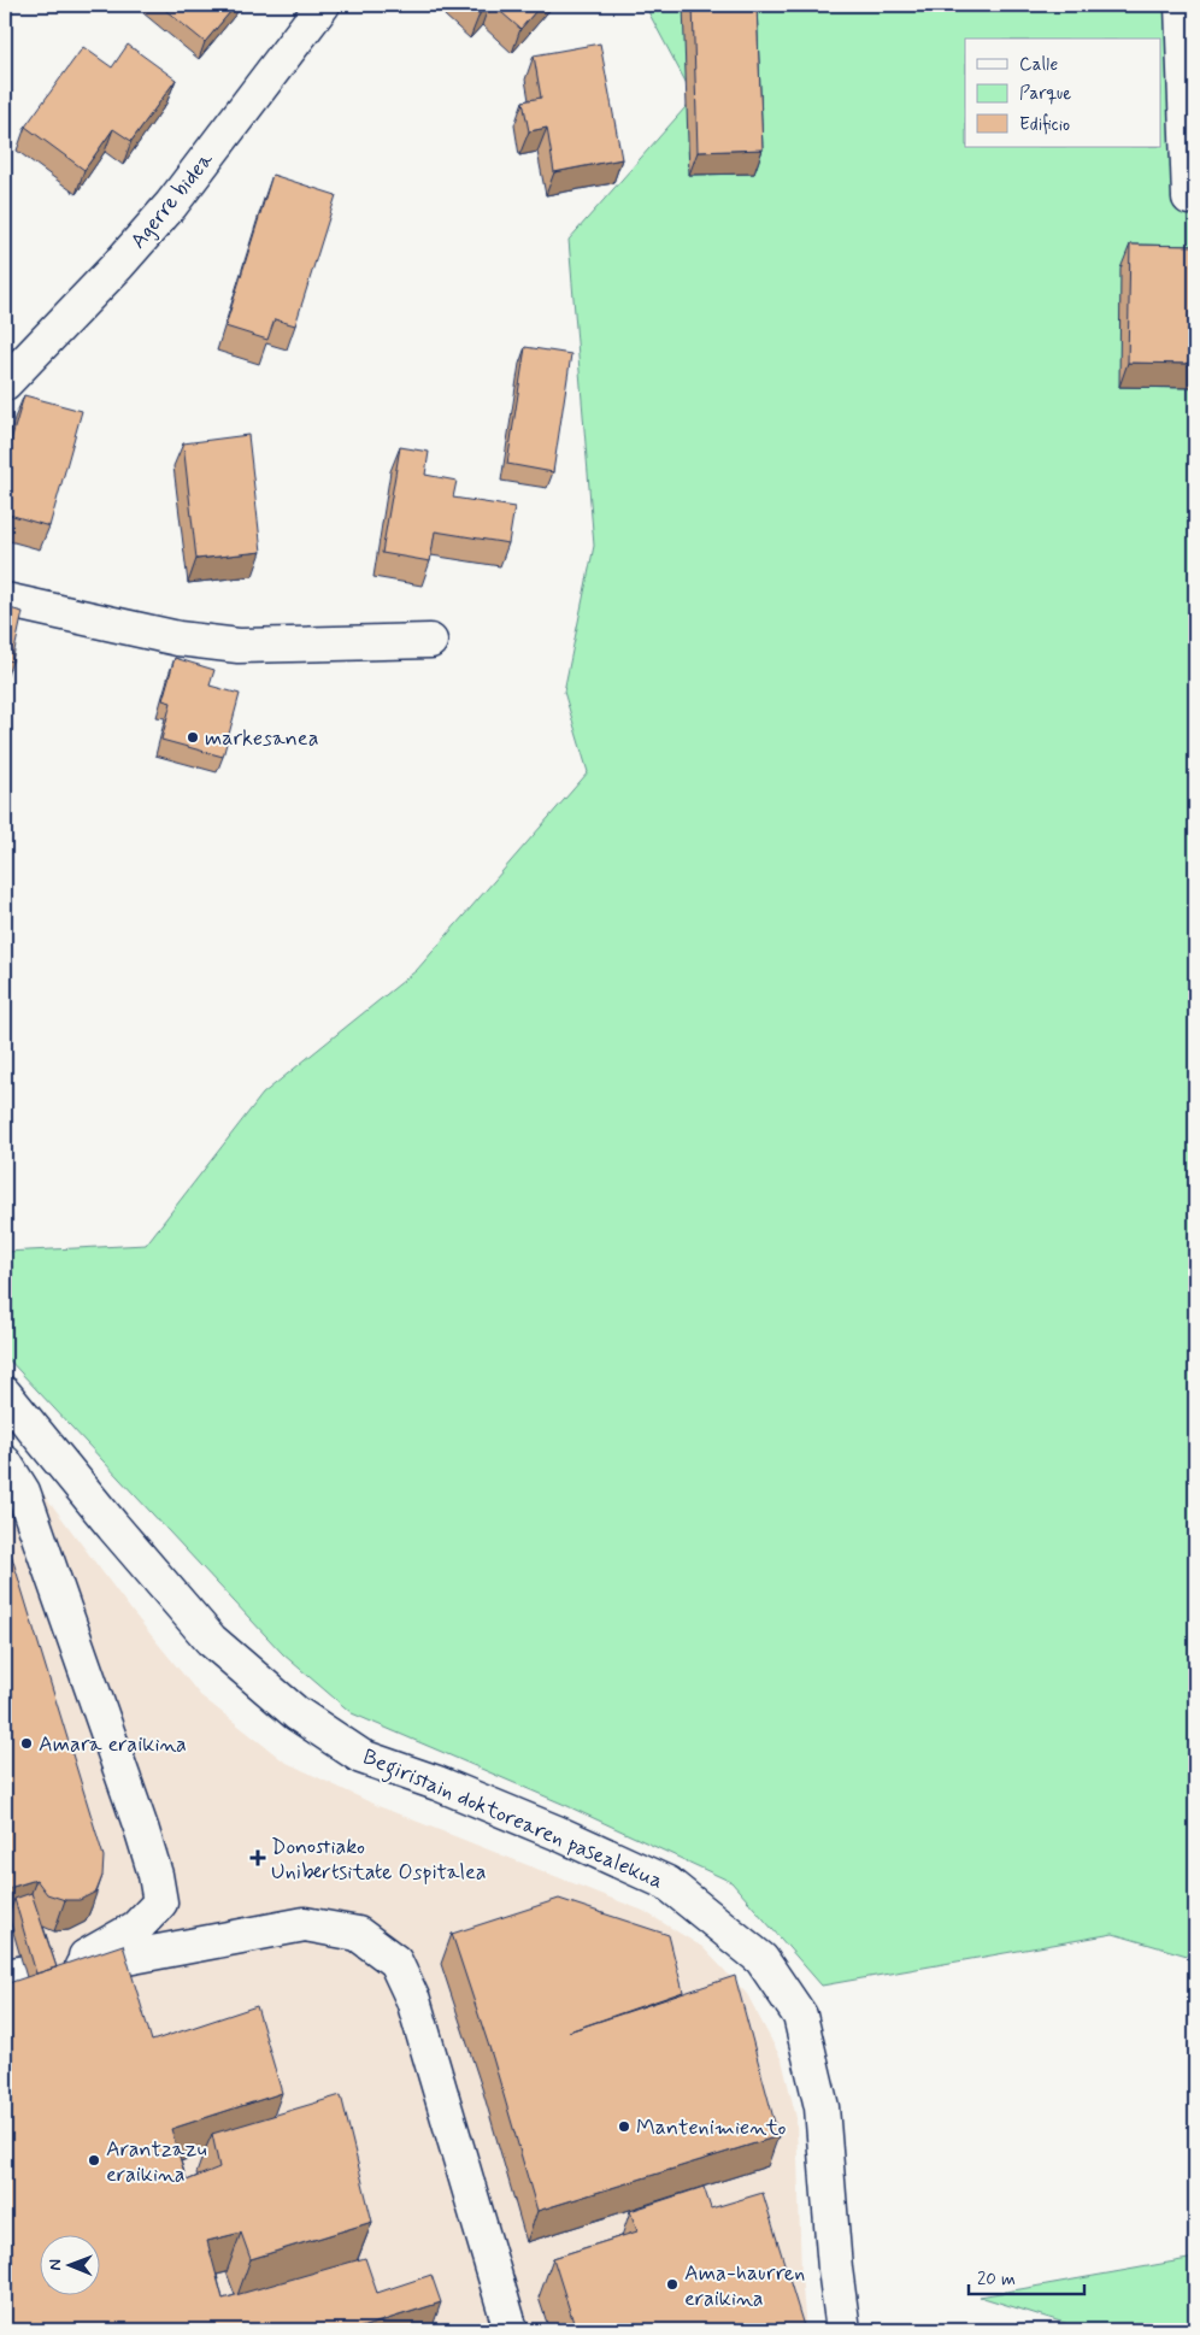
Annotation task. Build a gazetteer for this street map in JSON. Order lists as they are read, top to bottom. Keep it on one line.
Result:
{"streets":{"street":["Agerre bidea","Begiristain doktorearen pasealekua"]},"places":{"other":["markesanea","Amara eraikina","Mantenimiento","Arantzazu eraikina","Ama-haurren eraikina"],"health":["Donostiako Unibertsitate Ospitalea"]},"legend":["Calle","Parque","Edificio"],"scale_bar":"20 m","north":"left"}
